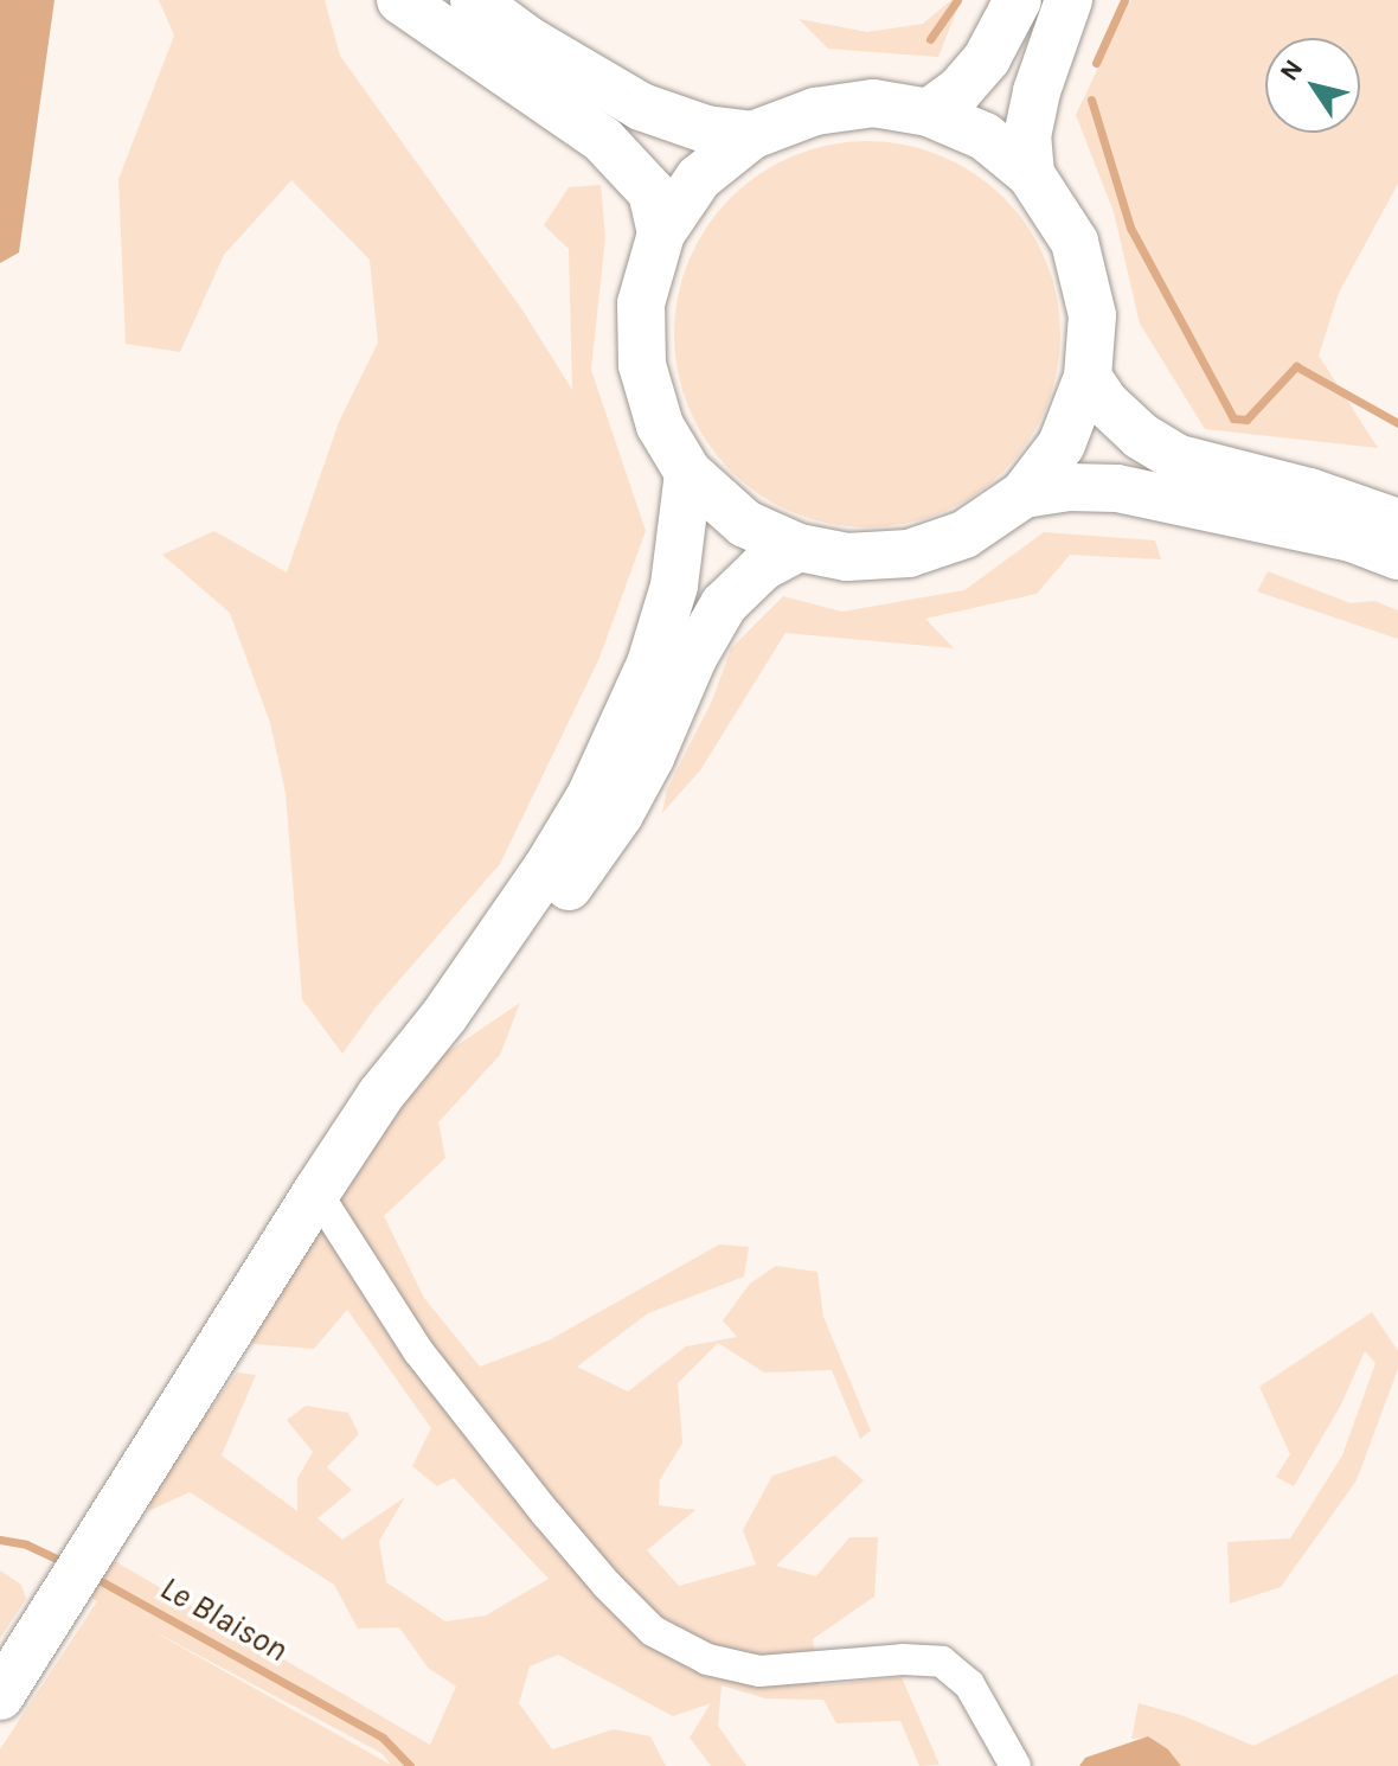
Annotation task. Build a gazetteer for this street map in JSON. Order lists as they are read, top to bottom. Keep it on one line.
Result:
{"water":["Le Blaison"],"north":"top left"}
